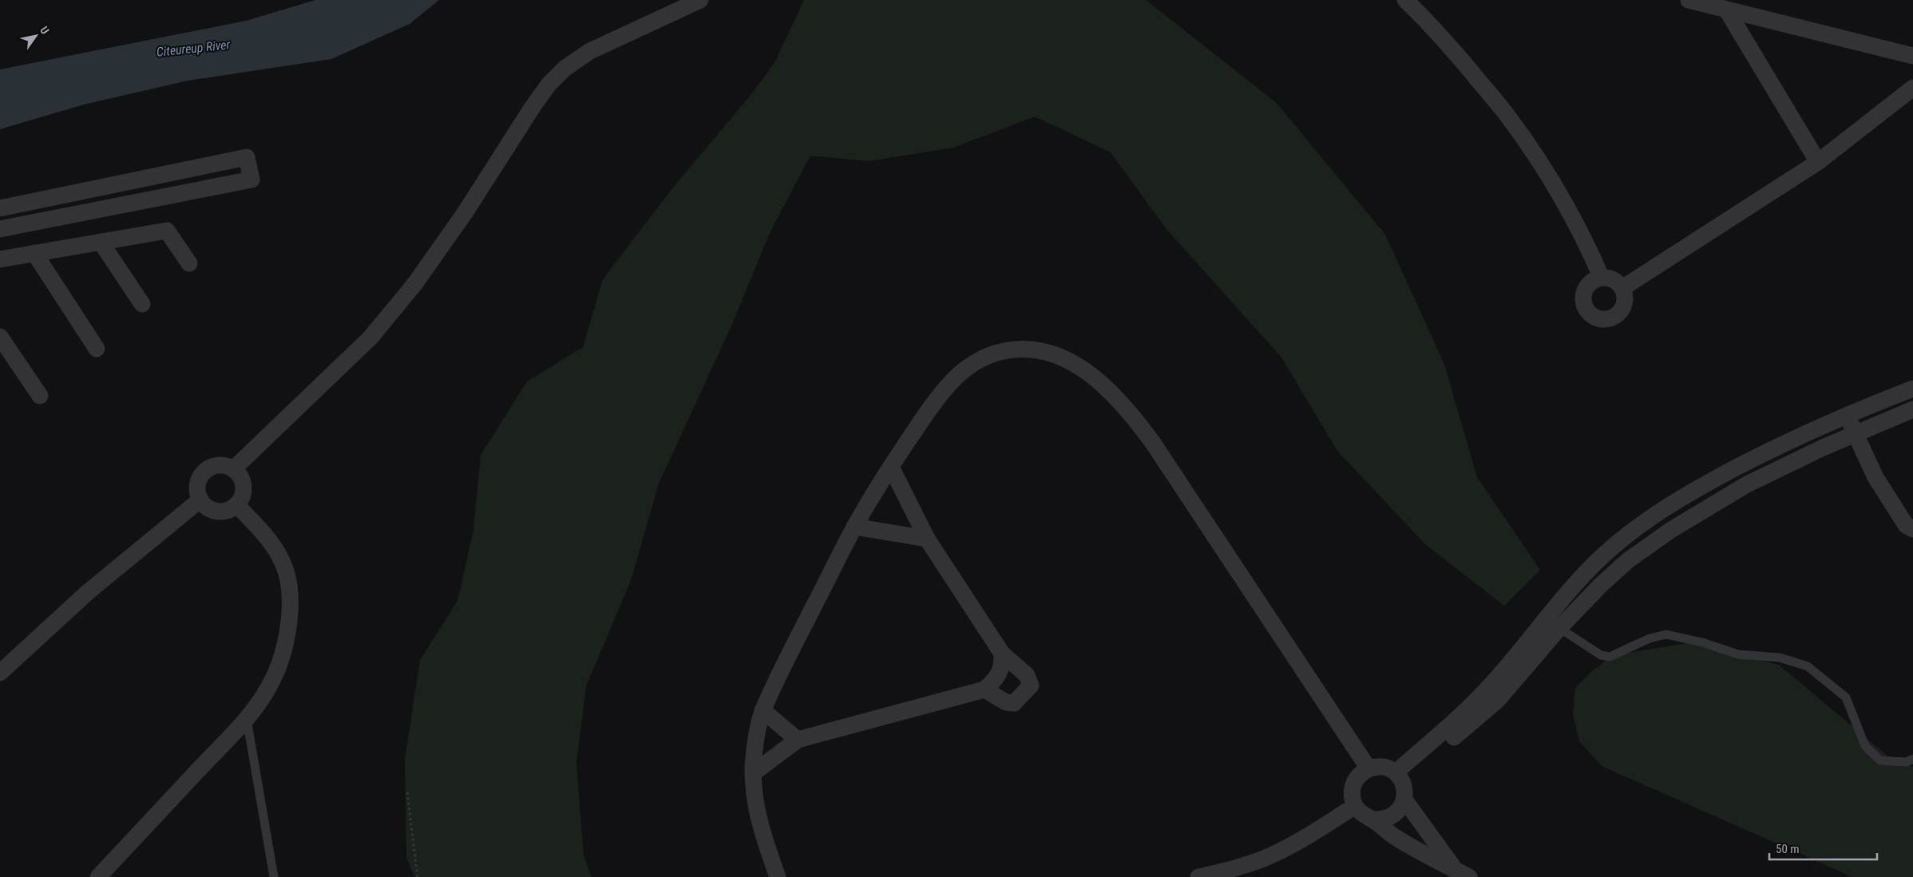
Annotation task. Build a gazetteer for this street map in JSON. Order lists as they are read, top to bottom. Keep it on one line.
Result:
{"water":["Citeureup River"],"scale_bar":"50 m","north":"top right"}
